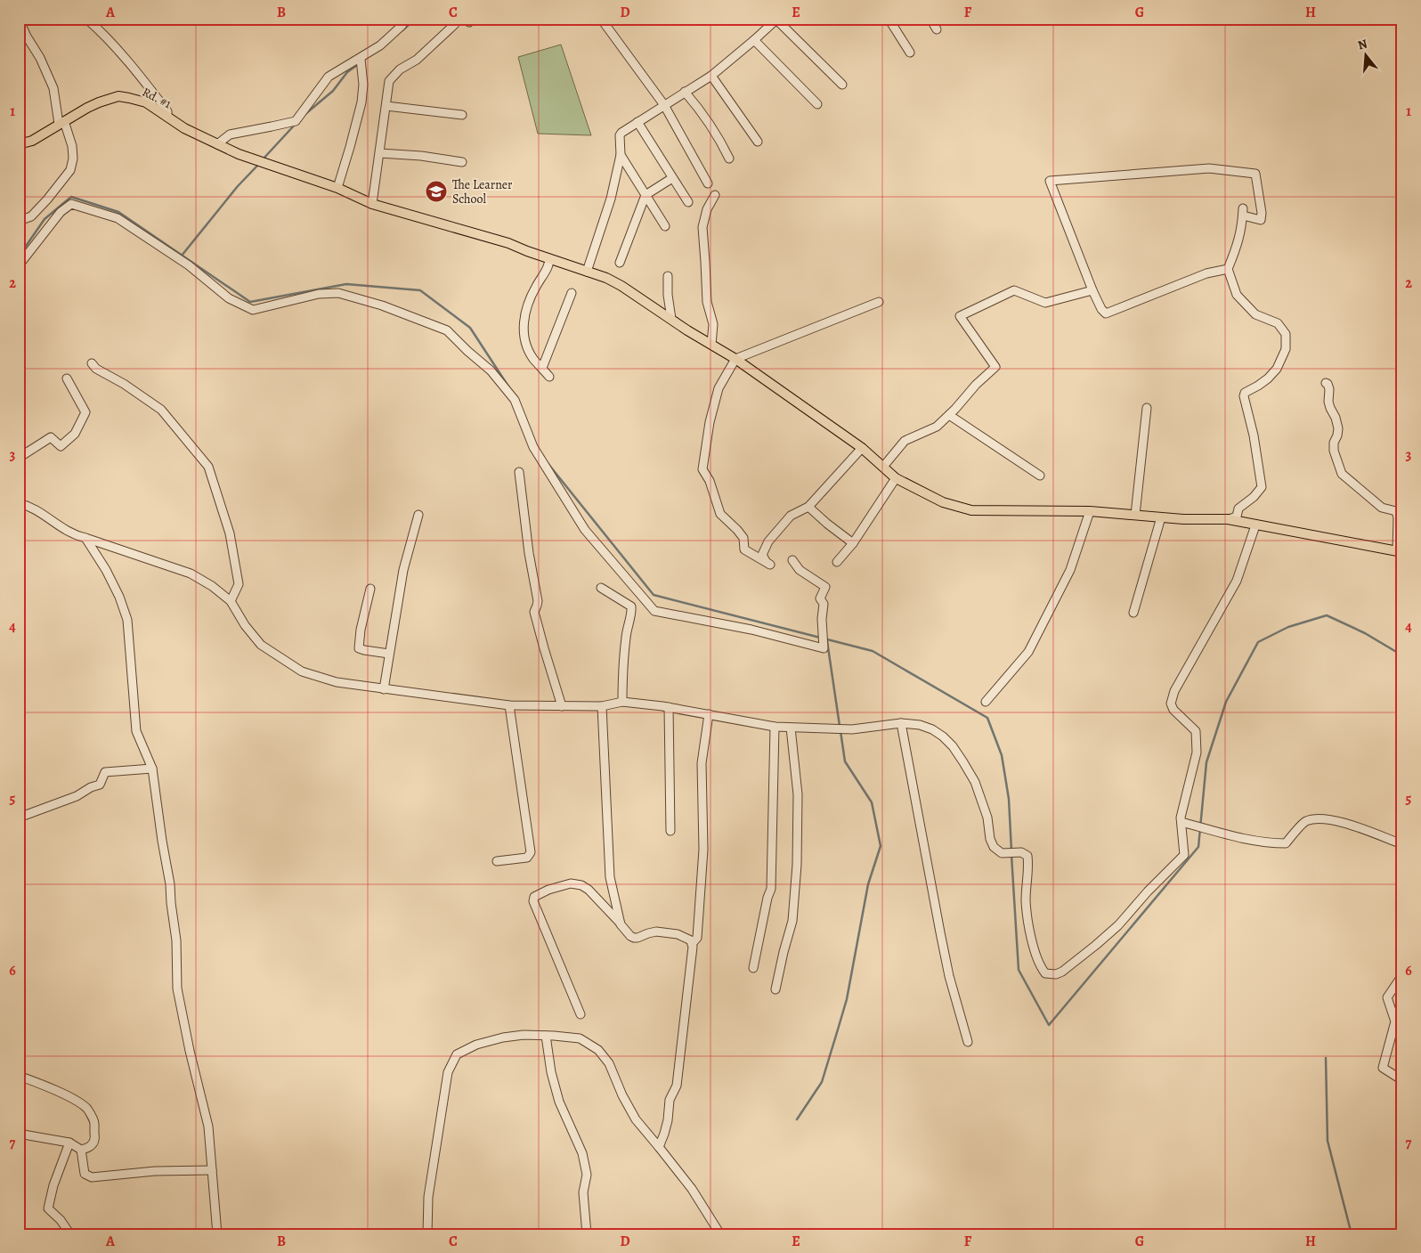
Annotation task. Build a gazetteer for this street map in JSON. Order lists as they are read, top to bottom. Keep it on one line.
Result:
{"streets":{"main road":["Rd. #1"]},"places":{"school or university":["The Learner School"]},"north":"top","grid":{"columns":["A","B","C","D","E","F","G","H"],"rows":["1","2","3","4","5","6","7"]}}
